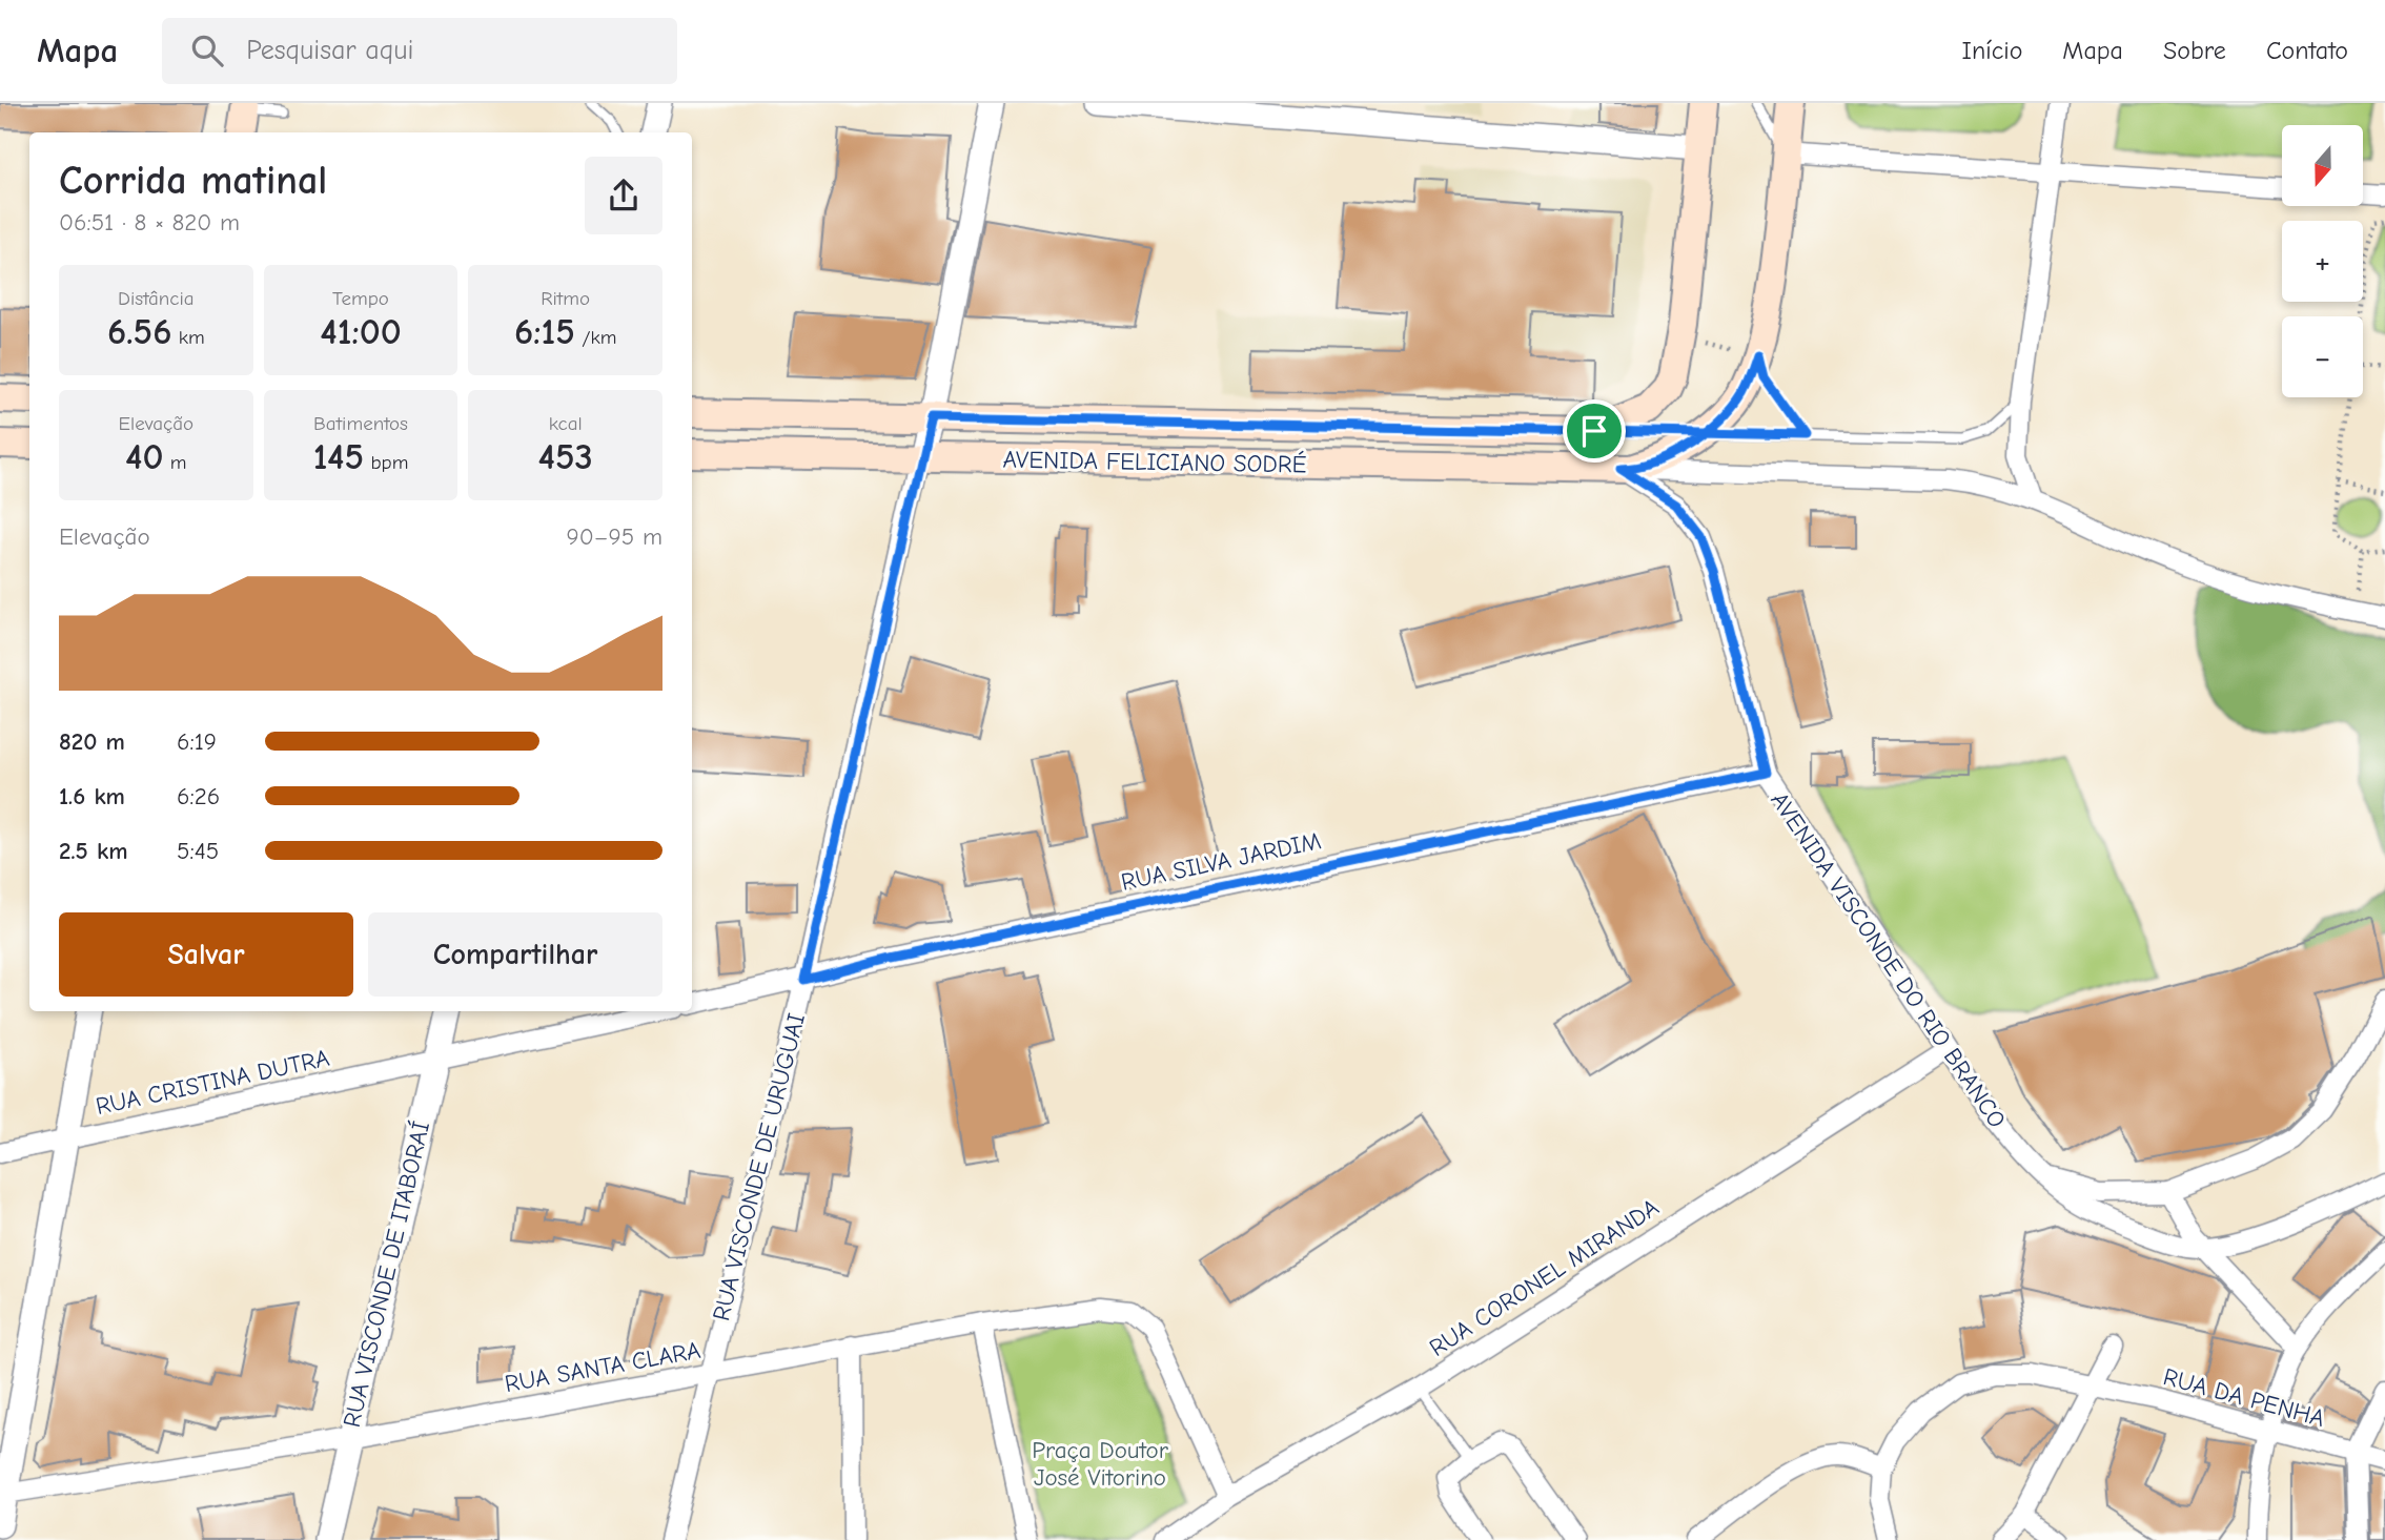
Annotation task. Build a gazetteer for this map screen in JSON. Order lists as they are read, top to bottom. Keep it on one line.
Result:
{"streets":{"main road":["AVENIDA FELICIANO SODRÉ"],"street":["RUA SILVA JARDIM","AVENIDA VISCONDE DO RIO BRANCO","RUA CRISTINA DUTRA","RUA VISCONDE DE URUGUAI","RUA VISCONDE DE ITABORAÍ","RUA CORONEL MIRANDA","RUA SANTA CLARA","RUA DA PENHA"]},"crossings":[["AVENIDA FELICIANO SODRÉ","AVENIDA VISCONDE DO RIO BRANCO"],["AVENIDA FELICIANO SODRÉ","RUA VISCONDE DE URUGUAI"],["RUA SILVA JARDIM","AVENIDA VISCONDE DO RIO BRANCO"],["RUA SILVA JARDIM","RUA VISCONDE DE URUGUAI"],["AVENIDA VISCONDE DO RIO BRANCO","RUA CORONEL MIRANDA"],["RUA CRISTINA DUTRA","RUA VISCONDE DE ITABORAÍ"],["RUA VISCONDE DE URUGUAI","RUA SANTA CLARA"],["RUA VISCONDE DE ITABORAÍ","RUA SANTA CLARA"],["RUA CORONEL MIRANDA","RUA SANTA CLARA"]],"parks":["Praça Doutor José Vitorino"],"north":"bottom","page":{"header":"Mapa","search":"Pesquisar aqui","nav":["Início","Mapa","Sobre","Contato"],"map_buttons":["+","−"],"heading":["Corrida matinal","06:51 · 8 × 820 m"],"stats":[["Distância","6.56 km"],["Tempo","41:00"],["Ritmo","6:15 /km"],["Elevação","40 m"],["Batimentos","145 bpm"],["kcal","453"]],"chart":["Elevação","90–95 m"],"list":[{"name":"820 m","note":"6:19"},{"name":"1.6 km","note":"6:26"},{"name":"2.5 km","note":"5:45"}],"buttons":["Salvar","Compartilhar"]}}
